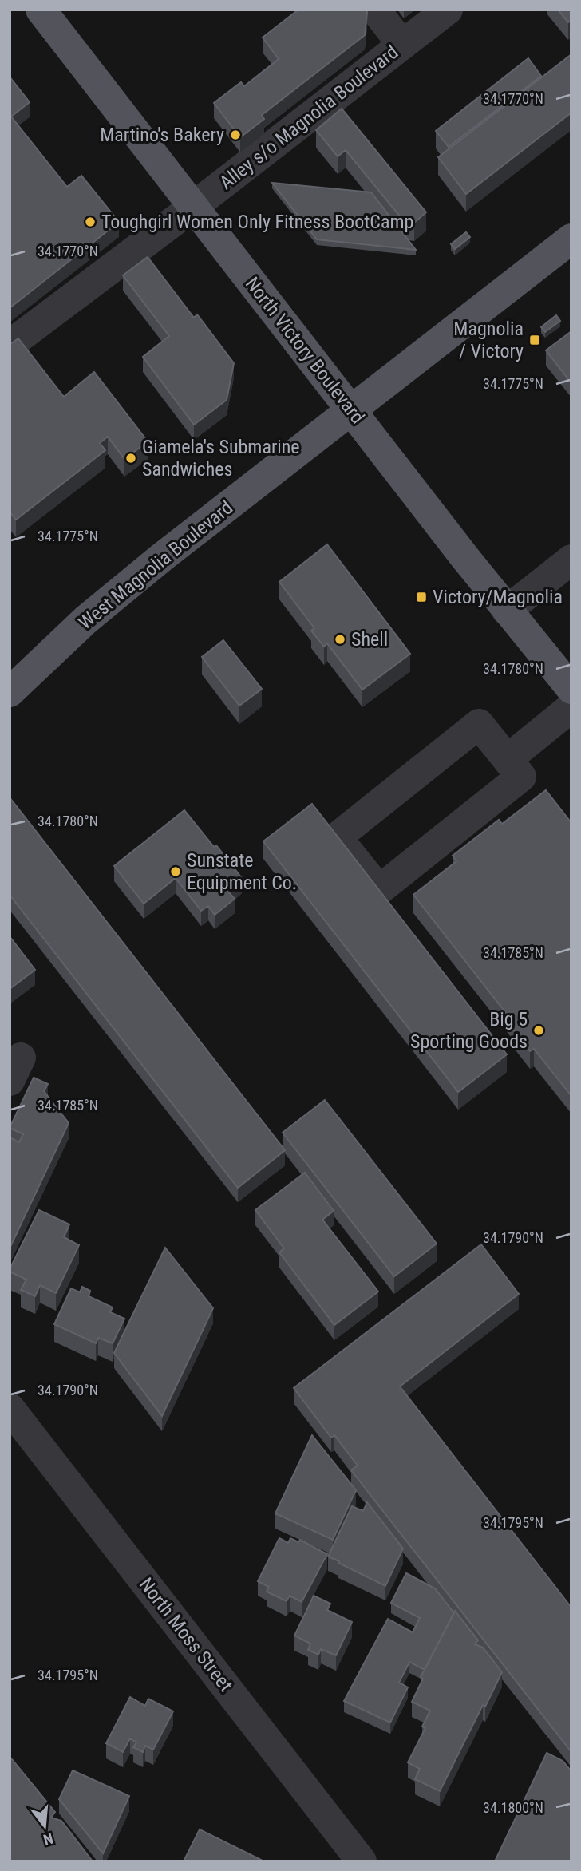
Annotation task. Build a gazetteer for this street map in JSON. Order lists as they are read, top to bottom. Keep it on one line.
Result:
{"streets":{"main road":["North Victory Boulevard","West Magnolia Boulevard"],"street":["Alley s/o Magnolia Boulevard","North Moss Street"]},"crossings":[["Alley s/o Magnolia Boulevard","North Victory Boulevard"],["North Victory Boulevard","West Magnolia Boulevard"]],"places":{"other":["Martino's Bakery","Toughgirl Women Only Fitness BootCamp","Giamela's Submarine Sandwiches","Shell","Sunstate Equipment Co.","Big 5 Sporting Goods"],"transit":["Magnolia / Victory","Victory/Magnolia"]},"north":"bottom","coordinates":["34.1770°N","34.1775°N","34.1780°N","34.1785°N","34.1790°N","34.1795°N","34.1800°N"]}
